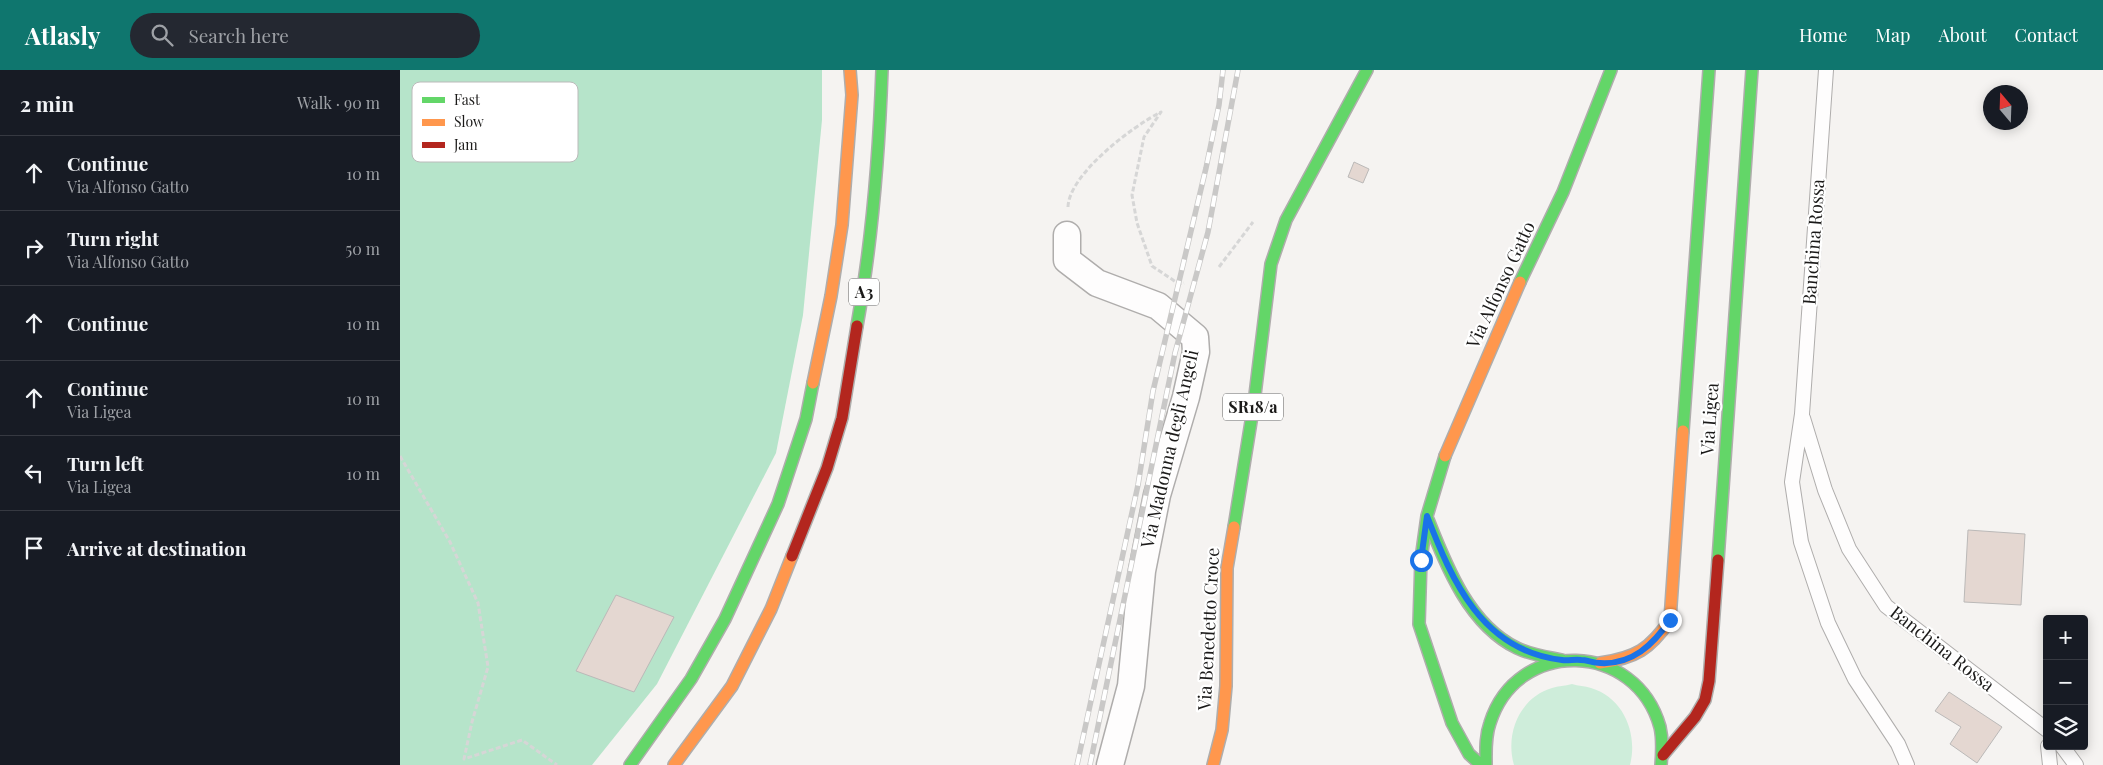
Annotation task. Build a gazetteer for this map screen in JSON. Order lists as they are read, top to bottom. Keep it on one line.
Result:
{"streets":{"main road":["Via Alfonso Gatto","A3","SR18/a","Via Ligea","Via Benedetto Croce"],"street":["Via Madonna degli Angeli"],"lane":["Banchina Rossa"]},"legend":["Fast","Slow","Jam"],"north":"top","page":{"header":"Atlasly","search":"Search here","nav":["Home","Map","About","Contact"],"heading":["2 min","Walk · 90 m"],"list":[["Continue","Via Alfonso Gatto","10 m"],["Turn right","Via Alfonso Gatto","50 m"],["Continue","10 m"],["Continue","Via Ligea","10 m"],["Turn left","Via Ligea","10 m"],"Arrive at destination"],"map_buttons":["+","−"]}}
